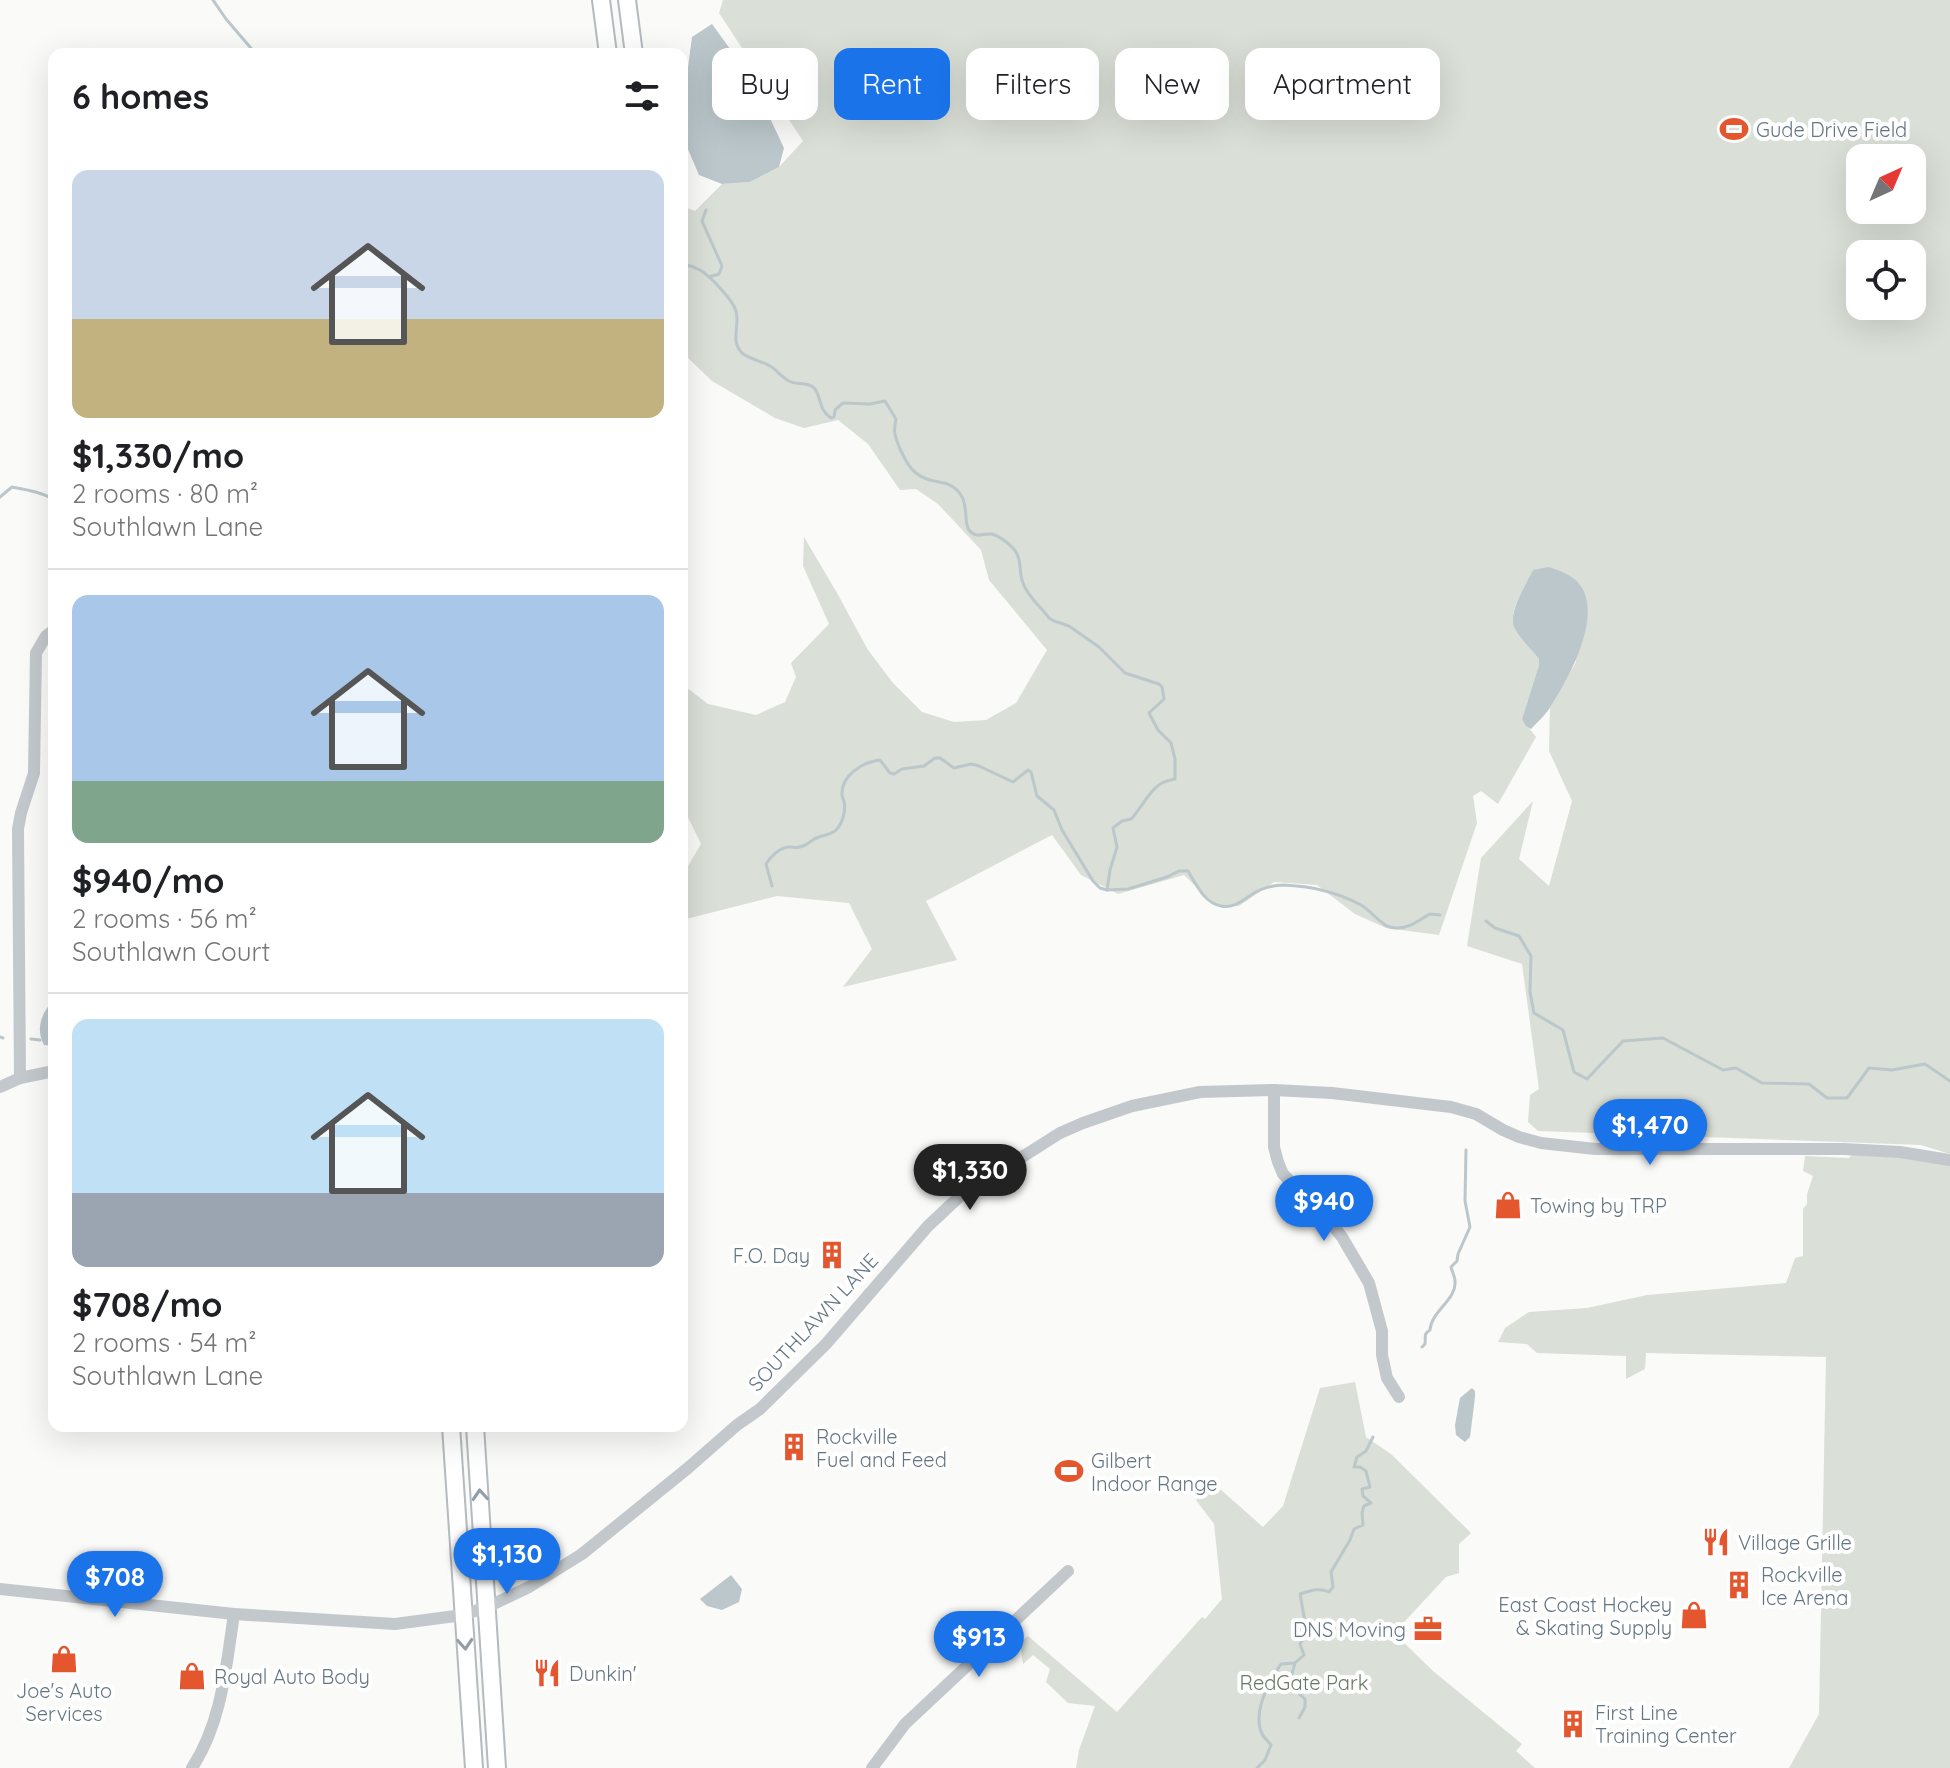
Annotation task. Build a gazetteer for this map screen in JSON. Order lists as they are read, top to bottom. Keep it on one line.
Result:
{"streets":{"street":["SOUTHLAWN LANE"]},"parks":["RedGate Park"],"places":{"sports":["Gude Drive Field","Gilbert Indoor Range"],"shop":["Towing by TRP","East Coast Hockey & Skating Supply","Joe's Auto Services","Royal Auto Body"],"building":["F.O. Day","Rockville Fuel and Feed","Rockville Ice Arena","First Line Training Center"],"restaurant":["Village Grille","Dunkin'"],"office":["DNS Moving"]},"north":"top right","page":{"chip":["Buy","Rent","Filters","New","Apartment"],"heading":"6 homes","list":[{"name":"$1,330/mo","note":"2 rooms · 80 m² · Southlawn Lane"},{"name":"$940/mo","note":"2 rooms · 56 m² · Southlawn Court"},{"name":"$708/mo","note":"2 rooms · 54 m² · Southlawn Lane"}],"price":["$1,470","$1,330","$940","$1,130","$708","$913"]}}
